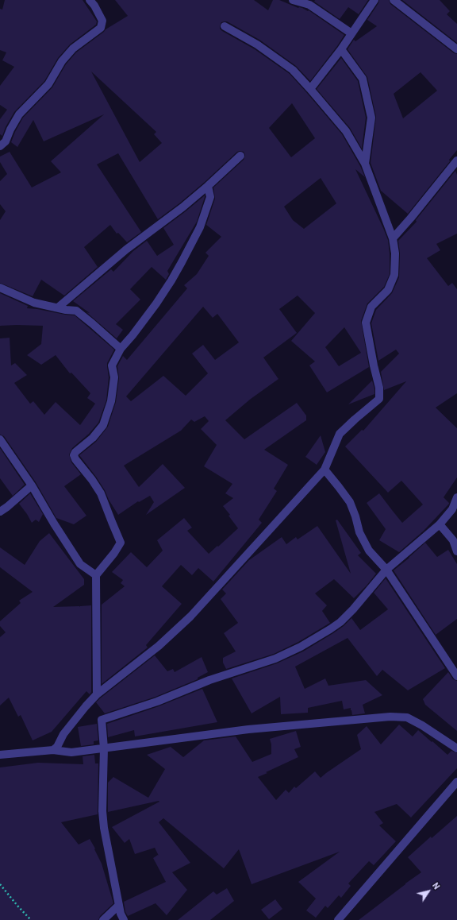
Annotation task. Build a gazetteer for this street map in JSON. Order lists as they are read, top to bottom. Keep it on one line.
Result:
{"north":"top right"}
